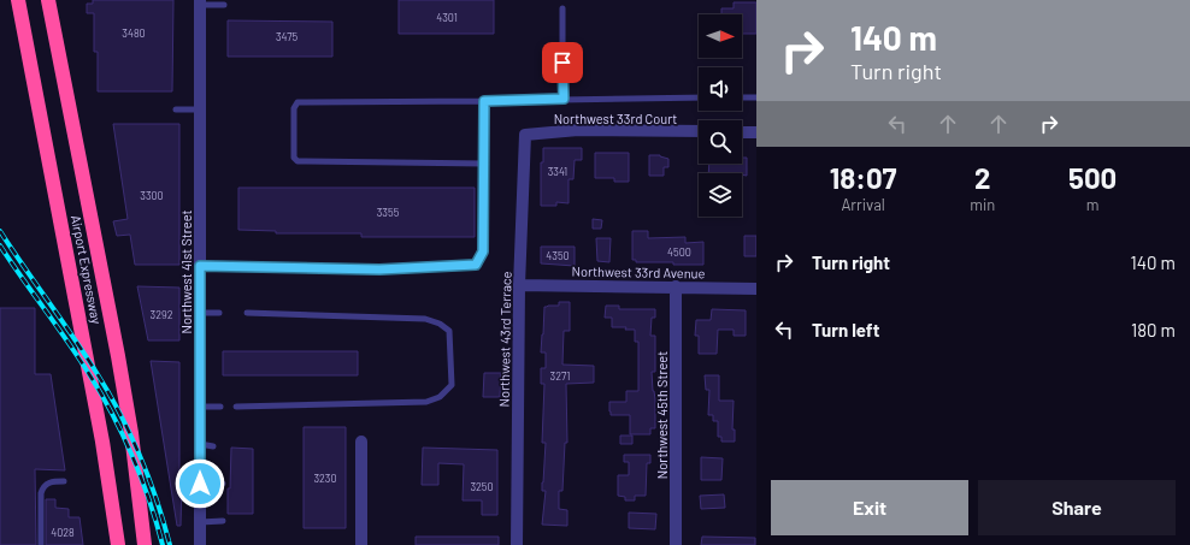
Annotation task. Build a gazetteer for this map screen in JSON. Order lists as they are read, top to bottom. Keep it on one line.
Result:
{"streets":{"highway":["Airport Expressway"],"street":["Northwest 33rd Court","Northwest 41st Street","Northwest 33rd Avenue","Northwest 43rd Terrace","Northwest 45th Street"]},"crossings":[["Northwest 33rd Court","Northwest 43rd Terrace"],["Northwest 33rd Avenue","Northwest 43rd Terrace"],["Northwest 33rd Avenue","Northwest 45th Street"]],"house_numbers":["4301","3480","3475","3341","3300","3355","4500","4350","3292","3271","3230","3250","4028"],"north":"right","page":{"turn":["140 m","Turn right"],"eta":["18:07","Arrival","2","min","500","m"],"list":[{"name":"Turn right","value":"140 m"},{"name":"Turn left","value":"180 m"}],"buttons":["Exit","Share"]}}
